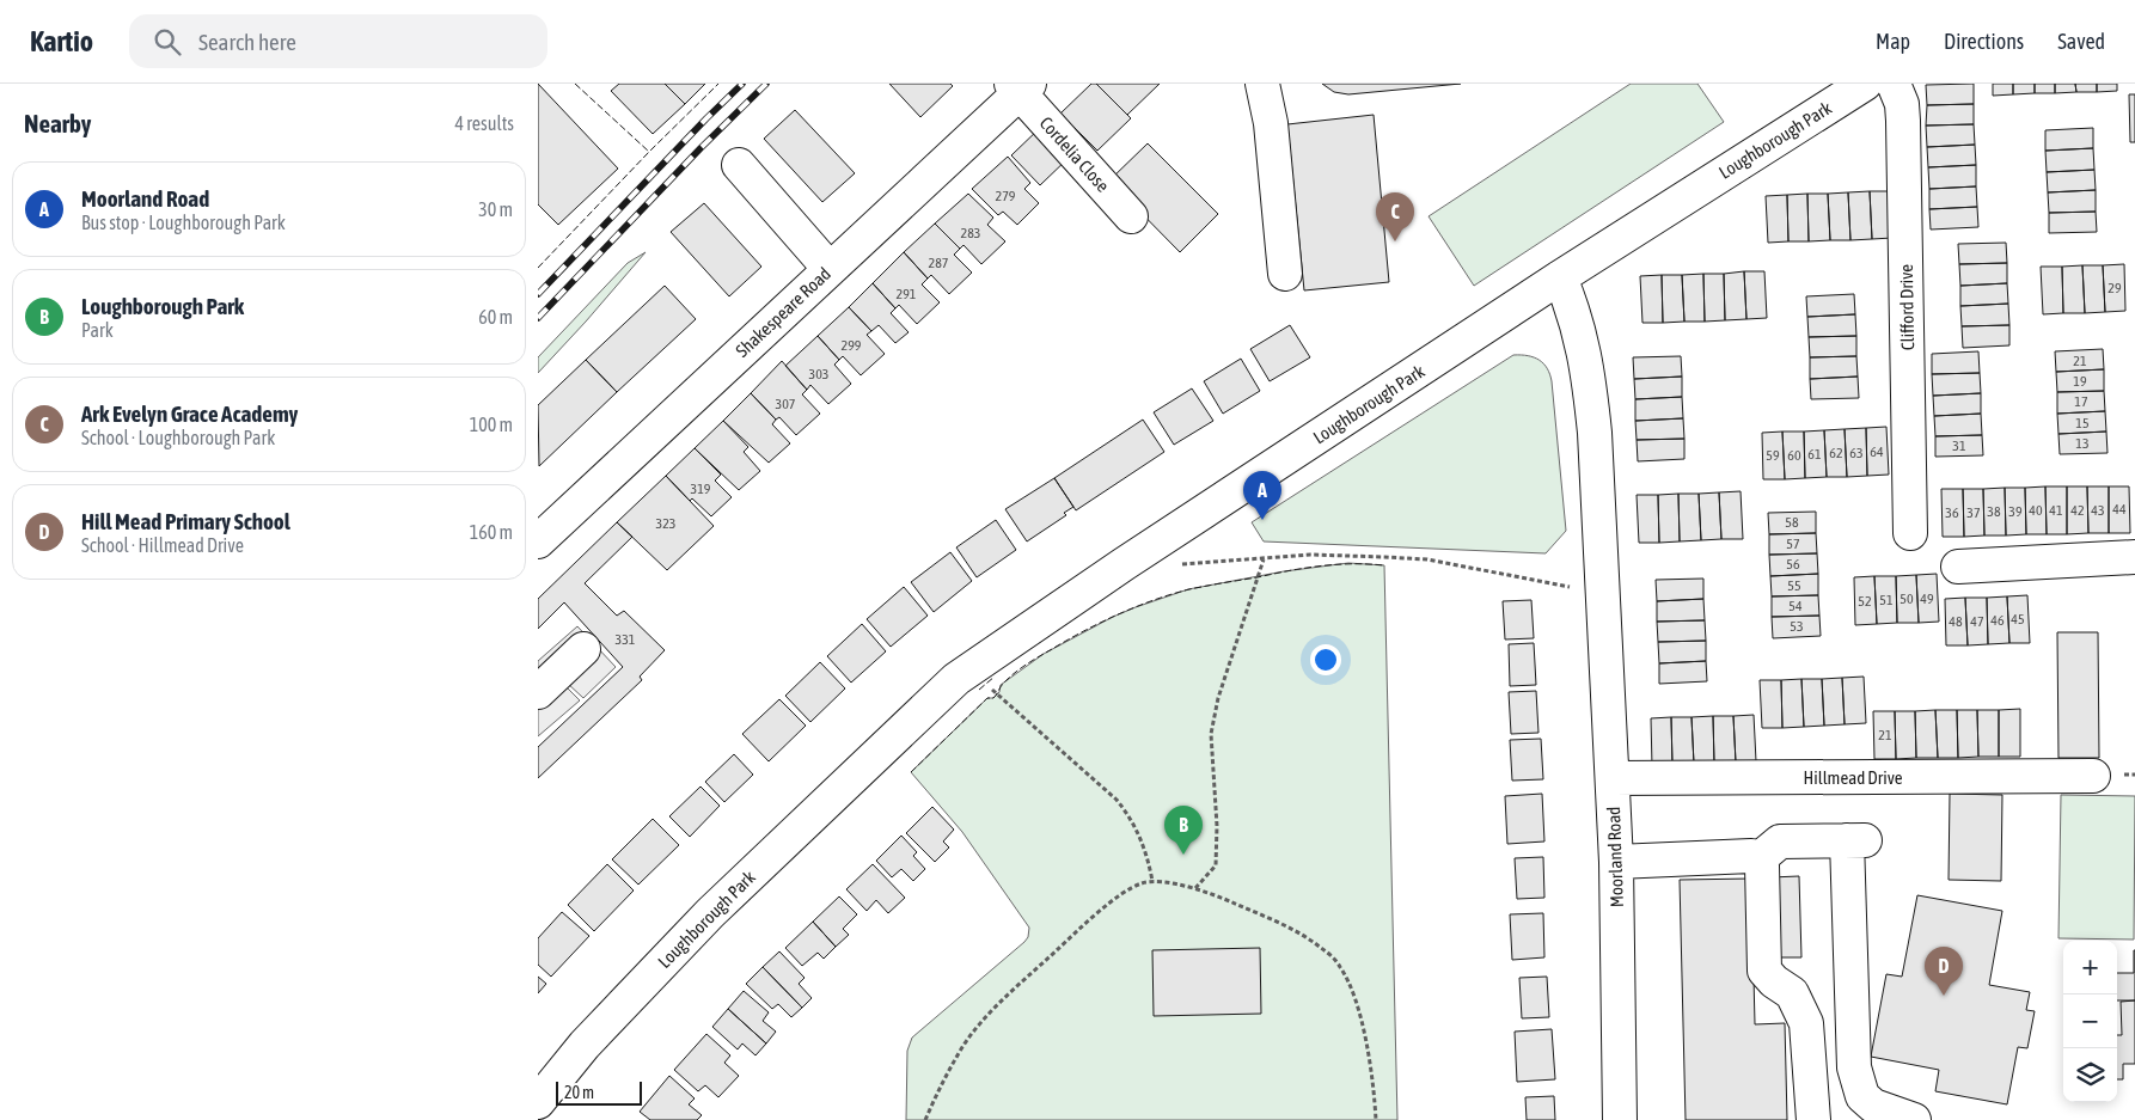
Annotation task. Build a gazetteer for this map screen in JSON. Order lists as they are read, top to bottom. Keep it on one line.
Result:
{"streets":{"street":["Loughborough Park","Cordelia Close","Clifford Drive","Shakespeare Road","Hillmead Drive","Moorland Road"]},"crossings":[["Loughborough Park","Moorland Road"],["Cordelia Close","Shakespeare Road"],["Hillmead Drive","Moorland Road"]],"house_numbers":["279","283","287","29","291","299","21","303","19","17","307","15","13","31","64","62","63","61","59","60","319","44","40","41","42","43","38","39","36","37","58","323","57","56","55","50","49","51","52","54","45","46","48","47","53","331","21"],"scale_bar":"20 m","page":{"header":"Kartio","search":"Search here","nav":["Map","Directions","Saved"],"heading":["Nearby","4 results"],"list":[{"mark":"A","name":"Moorland Road","note":"Bus stop · Loughborough Park","value":"30 m"},{"mark":"B","name":"Loughborough Park","note":"Park","value":"60 m"},{"mark":"C","name":"Ark Evelyn Grace Academy","note":"School · Loughborough Park","value":"100 m"},{"mark":"D","name":"Hill Mead Primary School","note":"School · Hillmead Drive","value":"160 m"}],"pins":["C","A","B","D"],"map_buttons":["+","−"],"scale":"20 m"}}
